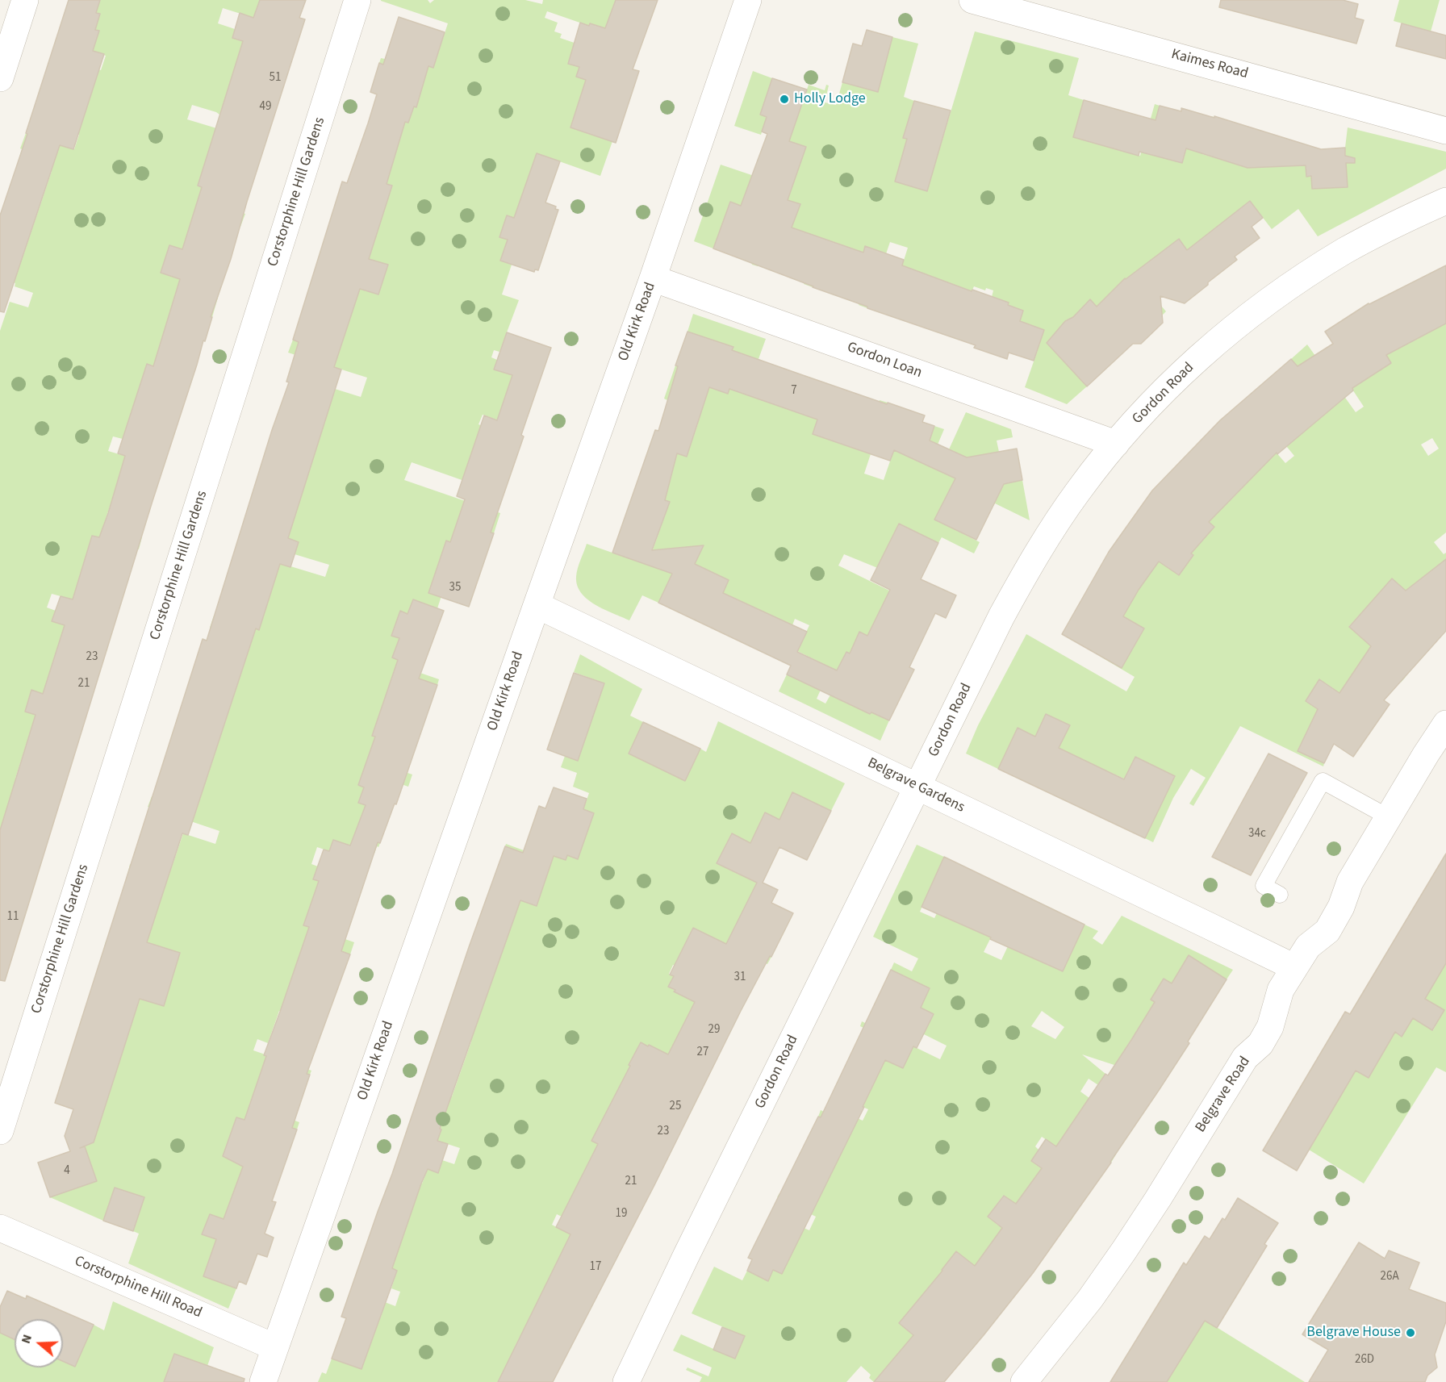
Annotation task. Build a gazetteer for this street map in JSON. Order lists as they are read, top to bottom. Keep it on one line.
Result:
{"streets":{"street":["Kaimes Road","Corstorphine Hill Gardens","Old Kirk Road","Gordon Loan","Gordon Road","Belgrave Gardens","Belgrave Road","Corstorphine Hill Road"]},"crossings":[["Old Kirk Road","Gordon Loan"],["Old Kirk Road","Belgrave Gardens"],["Old Kirk Road","Corstorphine Hill Road"],["Gordon Loan","Gordon Road"],["Gordon Road","Belgrave Gardens"],["Belgrave Gardens","Belgrave Road"]],"places":["Holly Lodge","Belgrave House"],"house_numbers":["51","49","7","35","23","21","34c","11","31","29","27","25","23","4","21","19","17","26A","26D"],"north":"left"}
